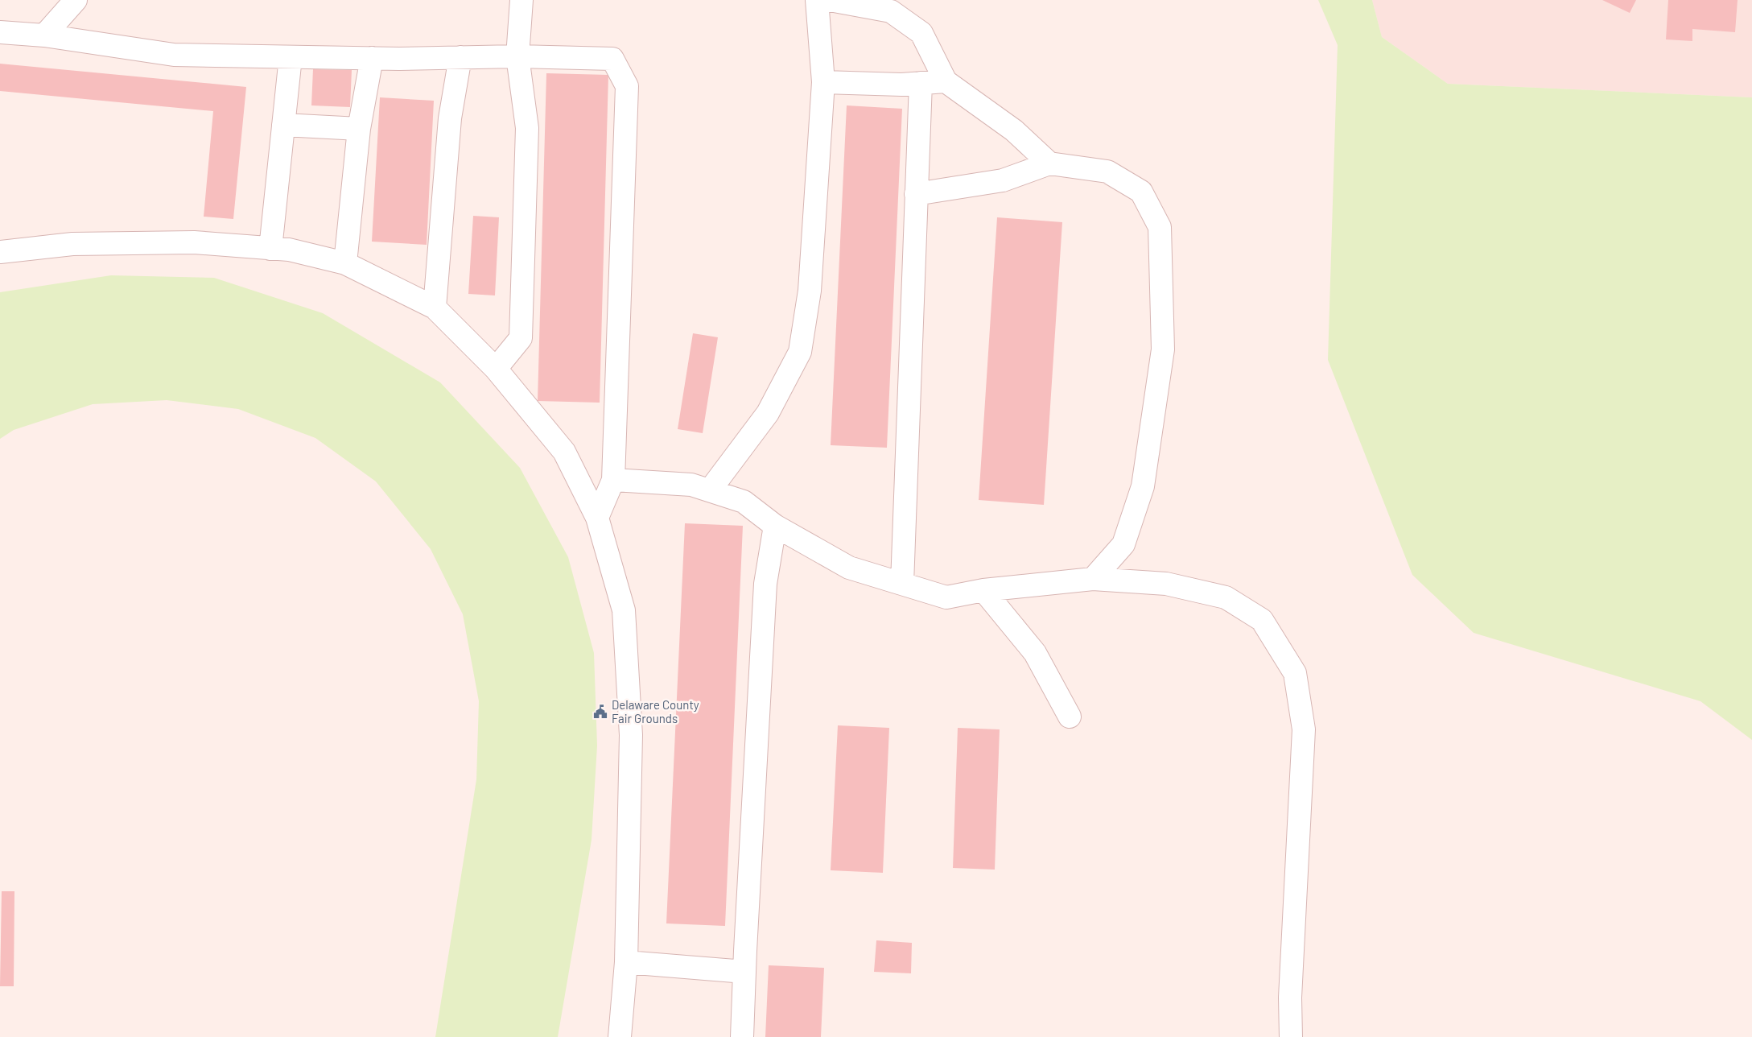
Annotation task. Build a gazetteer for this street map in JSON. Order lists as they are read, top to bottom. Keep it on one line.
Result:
{"places":{"public building":["Delaware County Fair Grounds"]}}
